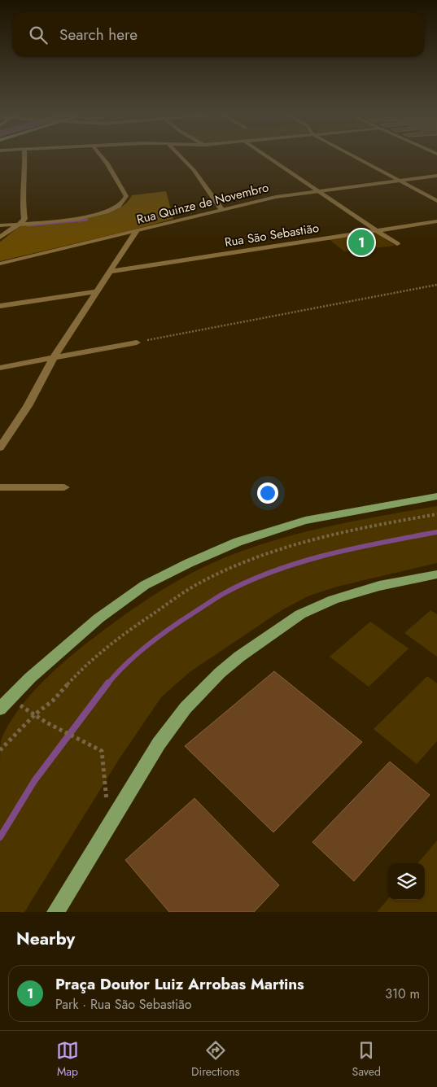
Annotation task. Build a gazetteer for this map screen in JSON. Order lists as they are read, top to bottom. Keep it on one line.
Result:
{"streets":{"street":["Rua Quinze de Novembro","Rua São Sebastião"]},"page":{"search":"Search here","pins":"1","heading":"Nearby","list":[{"mark":"1","name":"Praça Doutor Luiz Arrobas Martins","note":"Park · Rua São Sebastião","value":"310 m"}],"nav":["Map","Directions","Saved"]}}
